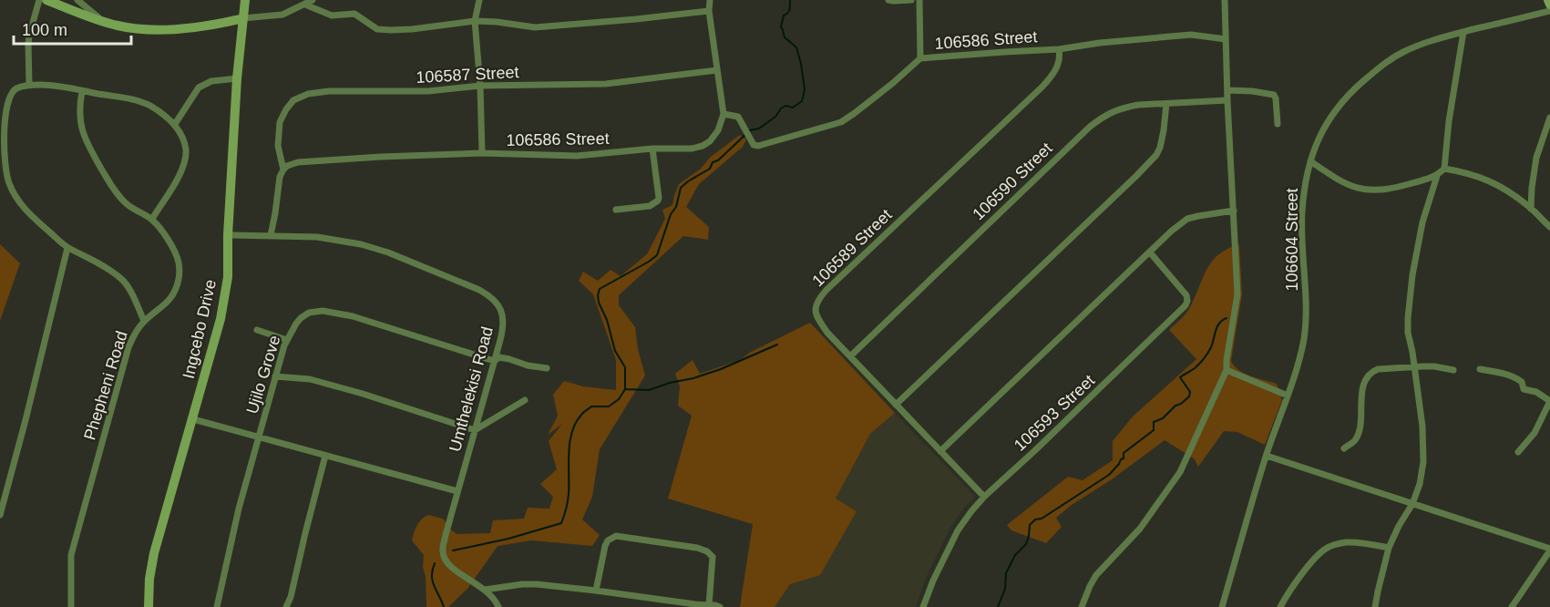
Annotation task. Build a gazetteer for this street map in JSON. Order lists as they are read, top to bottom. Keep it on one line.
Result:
{"streets":{"main road":["Ingcebo Drive"],"street":["106586 Street","106587 Street","106590 Street","106604 Street","106589 Street","Ujilo Grove","Phepheni Road","Umthelekisi Road","106593 Street"]},"crossings":[["106586 Street","106587 Street"],["106586 Street","106589 Street"],["106590 Street","106589 Street"],["106589 Street","106593 Street"],["Ingcebo Drive","Umthelekisi Road"],["Ujilo Grove","Umthelekisi Road"]],"scale_bar":"100 m"}
